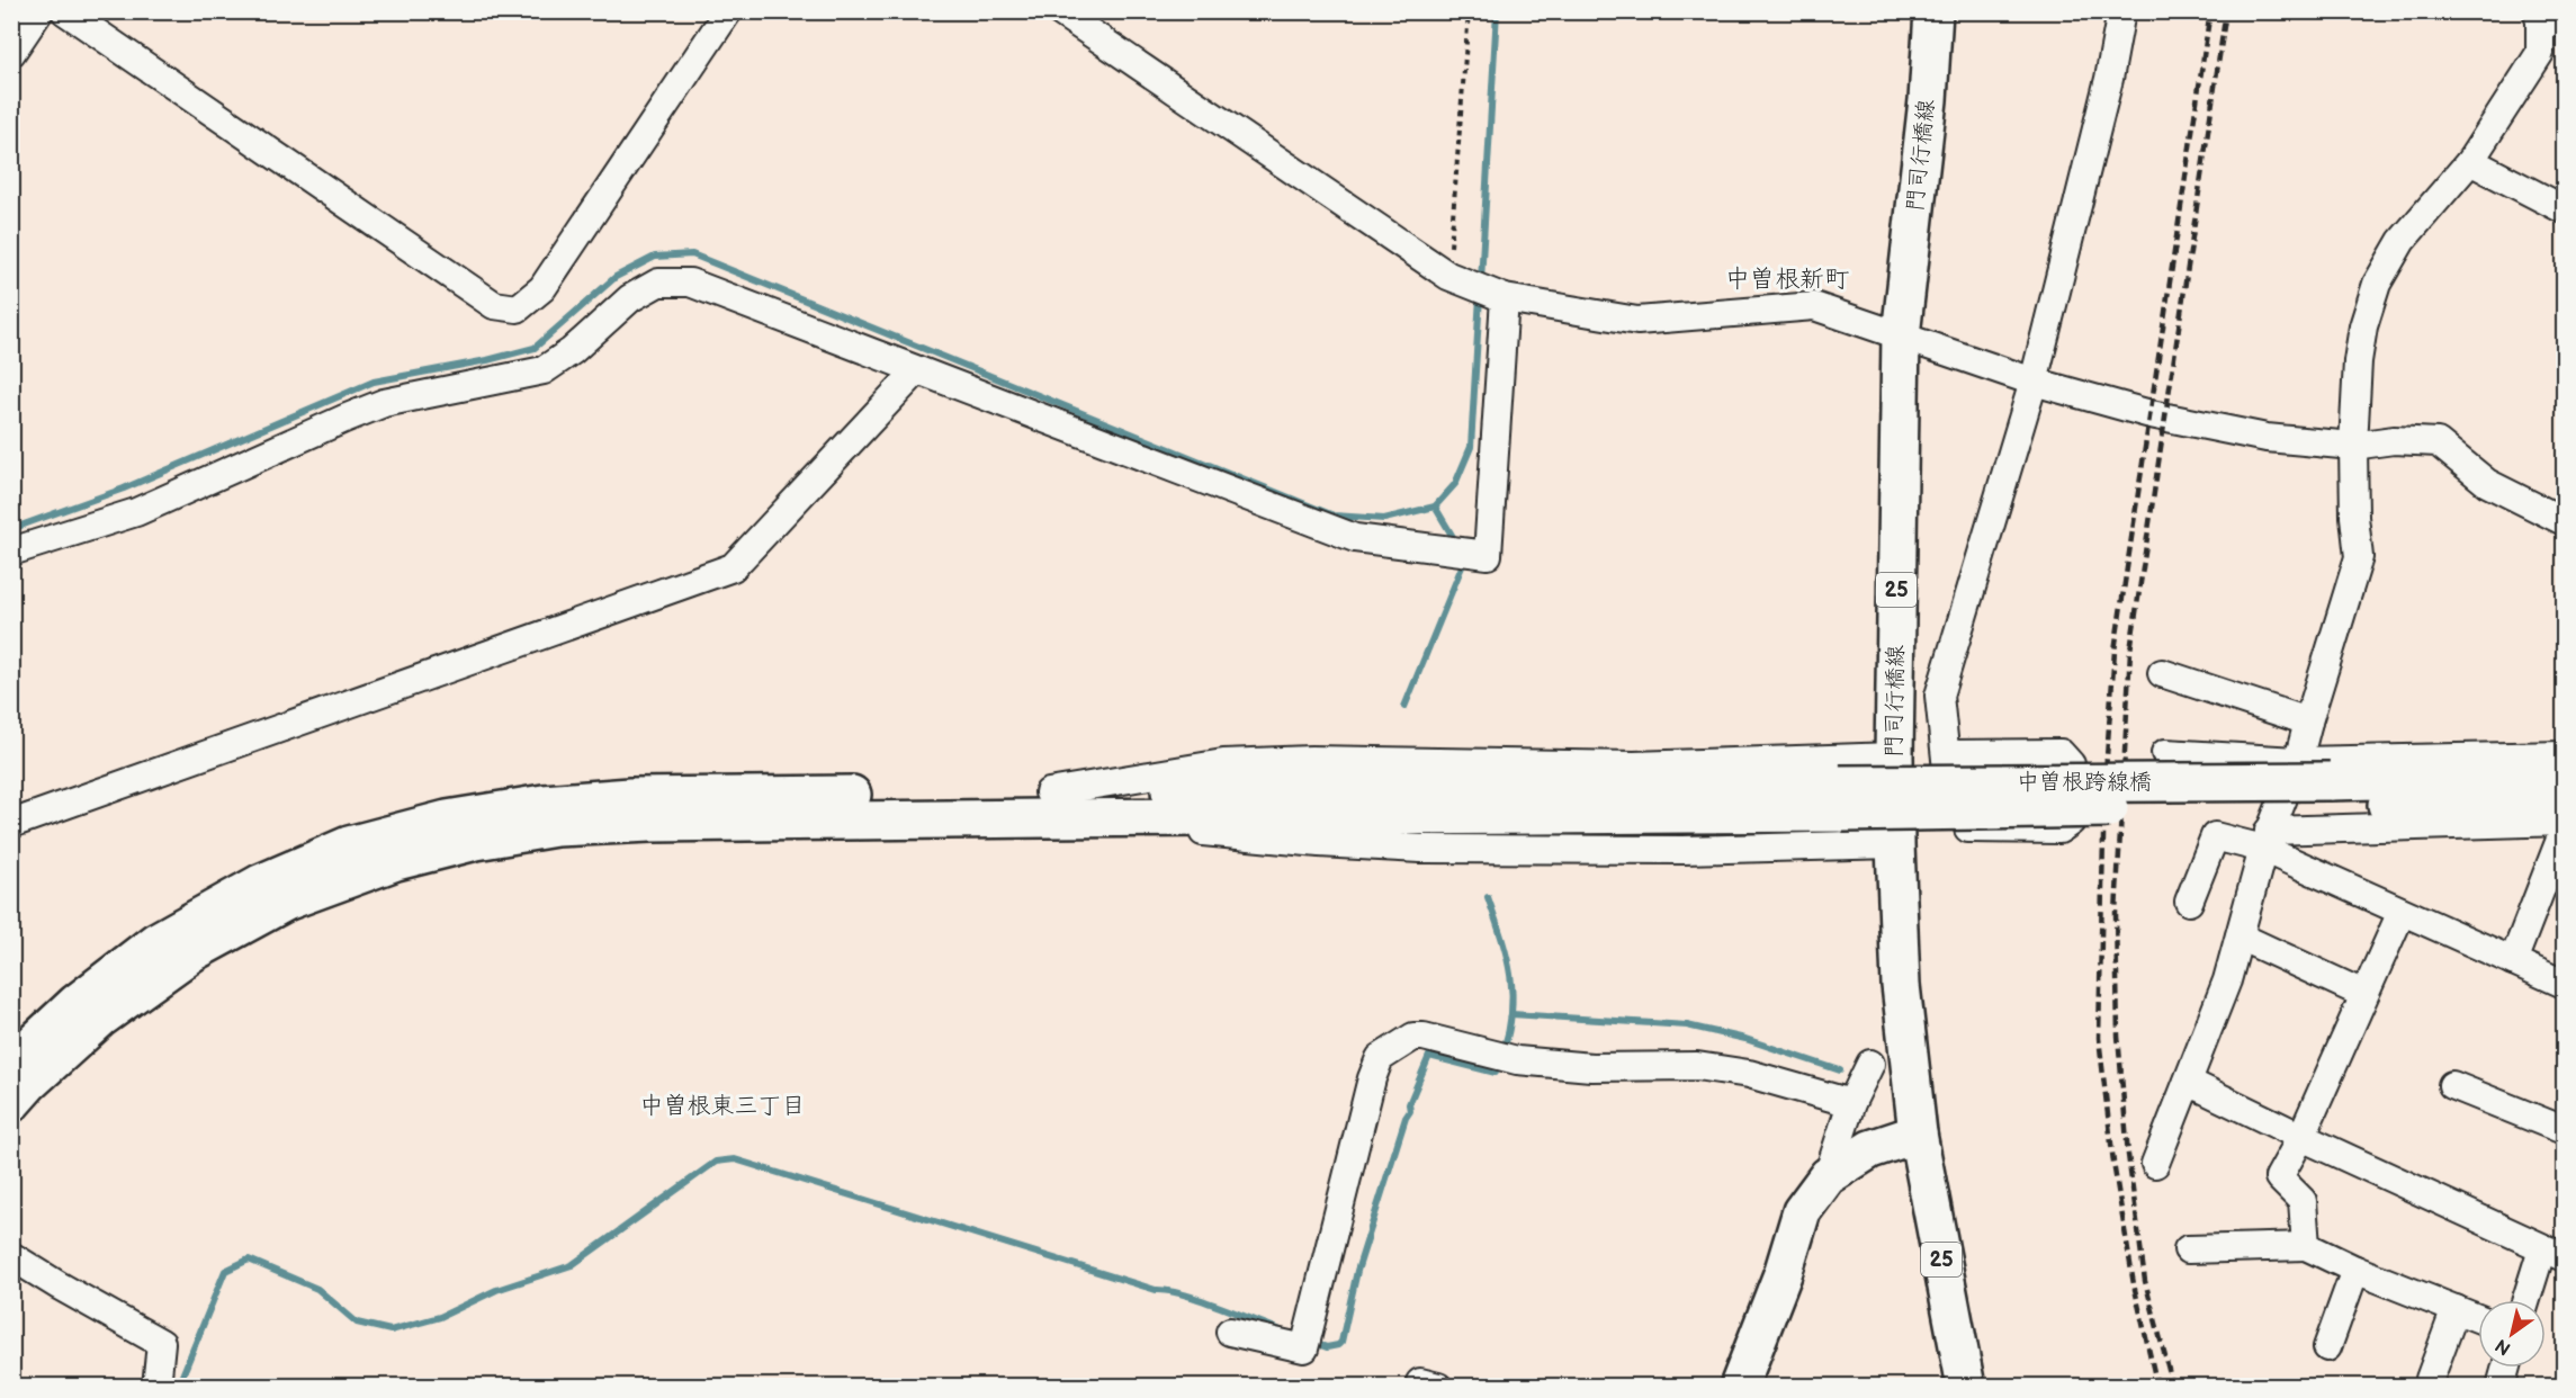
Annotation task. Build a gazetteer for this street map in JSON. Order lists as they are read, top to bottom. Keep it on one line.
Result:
{"streets":{"street":["門司行橋線","25","中曽根跨線橋"]},"districts":["中曽根新町","中曽根東三丁目"],"north":"bottom left"}
